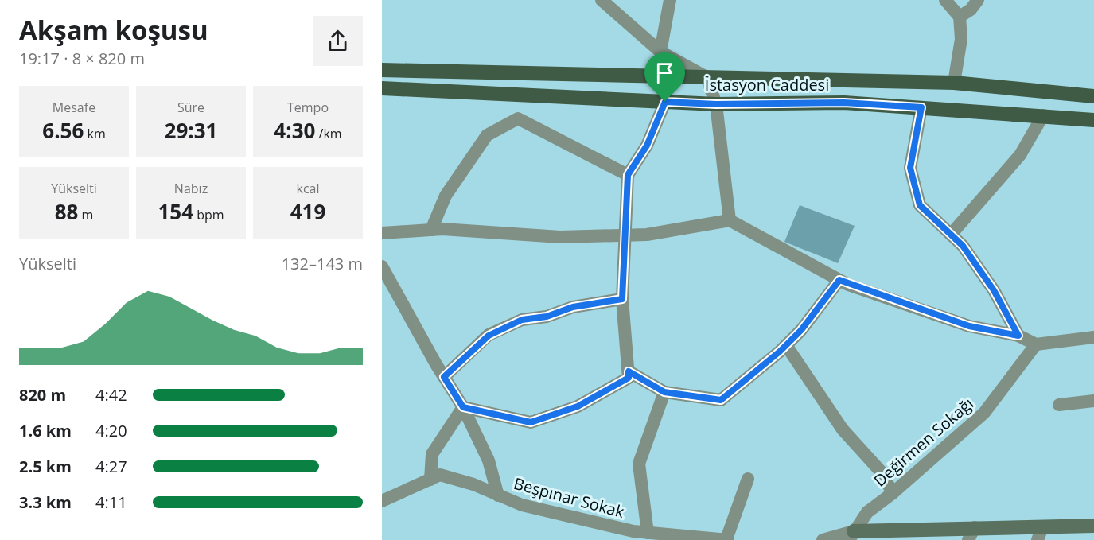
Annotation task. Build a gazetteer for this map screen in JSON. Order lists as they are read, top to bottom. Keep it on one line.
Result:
{"streets":{"main road":["İstasyon Caddesi"],"street":["Değirmen Sokağı","Beşpınar Sokak"]},"page":{"heading":["Akşam koşusu","19:17 · 8 × 820 m"],"stats":[["Mesafe","6.56 km"],["Süre","29:31"],["Tempo","4:30 /km"],["Yükselti","88 m"],["Nabız","154 bpm"],["kcal","419"]],"chart":["Yükselti","132–143 m"],"list":[{"name":"820 m","note":"4:42"},{"name":"1.6 km","note":"4:20"},{"name":"2.5 km","note":"4:27"},{"name":"3.3 km","note":"4:11"}]}}
